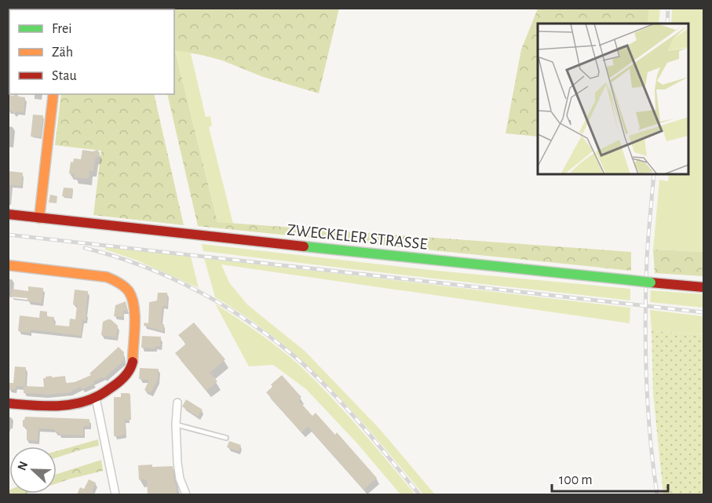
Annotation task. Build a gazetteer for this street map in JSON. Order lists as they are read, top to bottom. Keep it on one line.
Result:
{"streets":{"street":["ZWECKELER STRASSE"]},"legend":["Frei","Zäh","Stau"],"scale_bar":"100 m","north":"left"}
